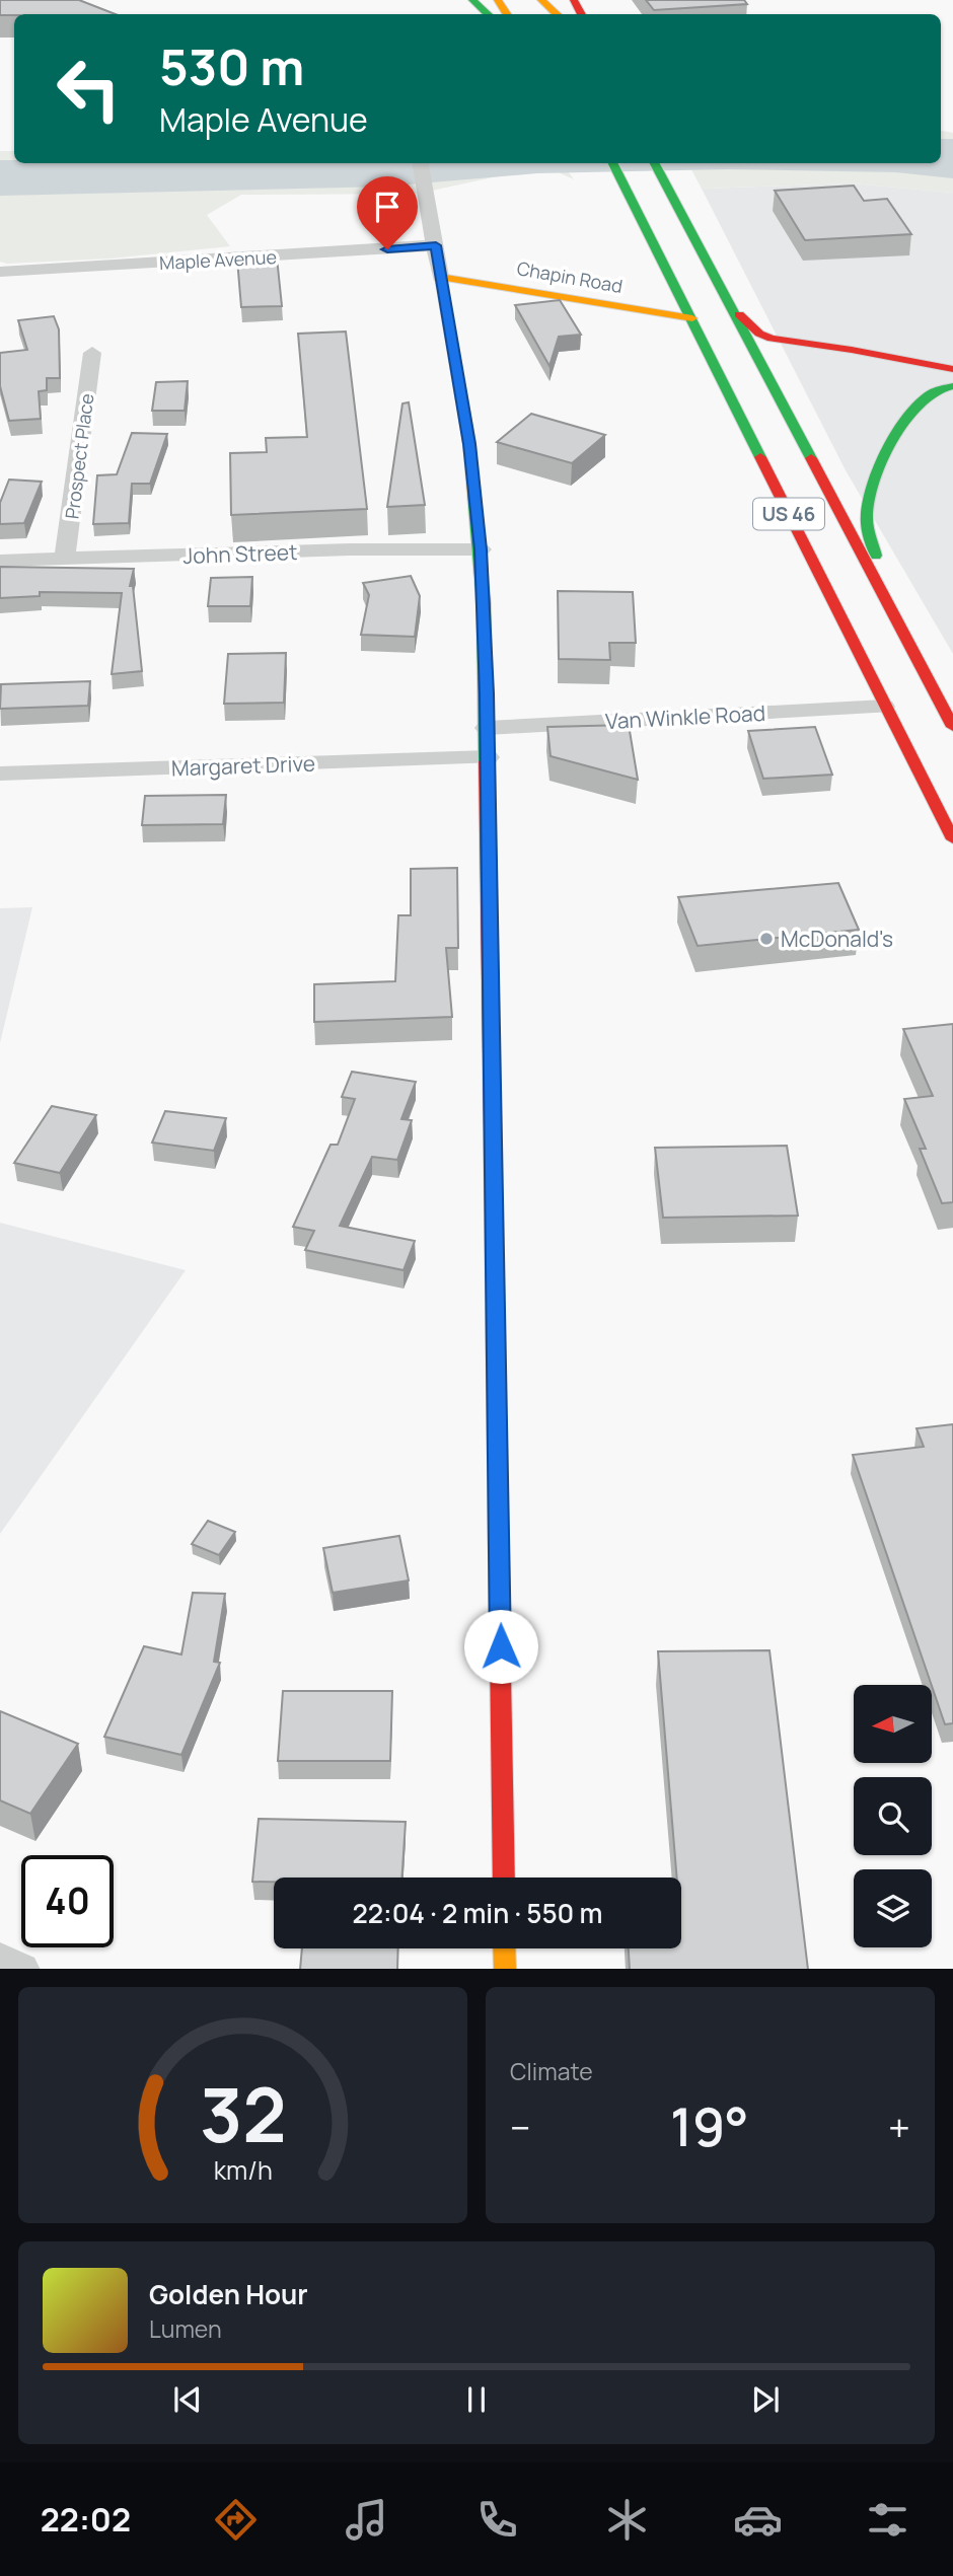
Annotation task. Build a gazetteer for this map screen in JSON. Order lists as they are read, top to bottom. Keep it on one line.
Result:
{"streets":{"main road":["Chapin Road","US 46"],"street":["Maple Avenue","Prospect Place","John Street","Van Winkle Road","Margaret Drive"]},"crossings":[["Chapin Road","US 46"],["Prospect Place","John Street"],["US 46","Van Winkle Road"]],"places":["McDonald's"],"north":"left","page":{"turn":["530 m","Maple Avenue"],"limit":"40","trip":"22:04 · 2 min · 550 m","tile":"Climate","heat":["−","19°","+"],"song":["Golden Hour","Lumen"],"tabs":"22:02","gauge":["32","km/h"]}}
